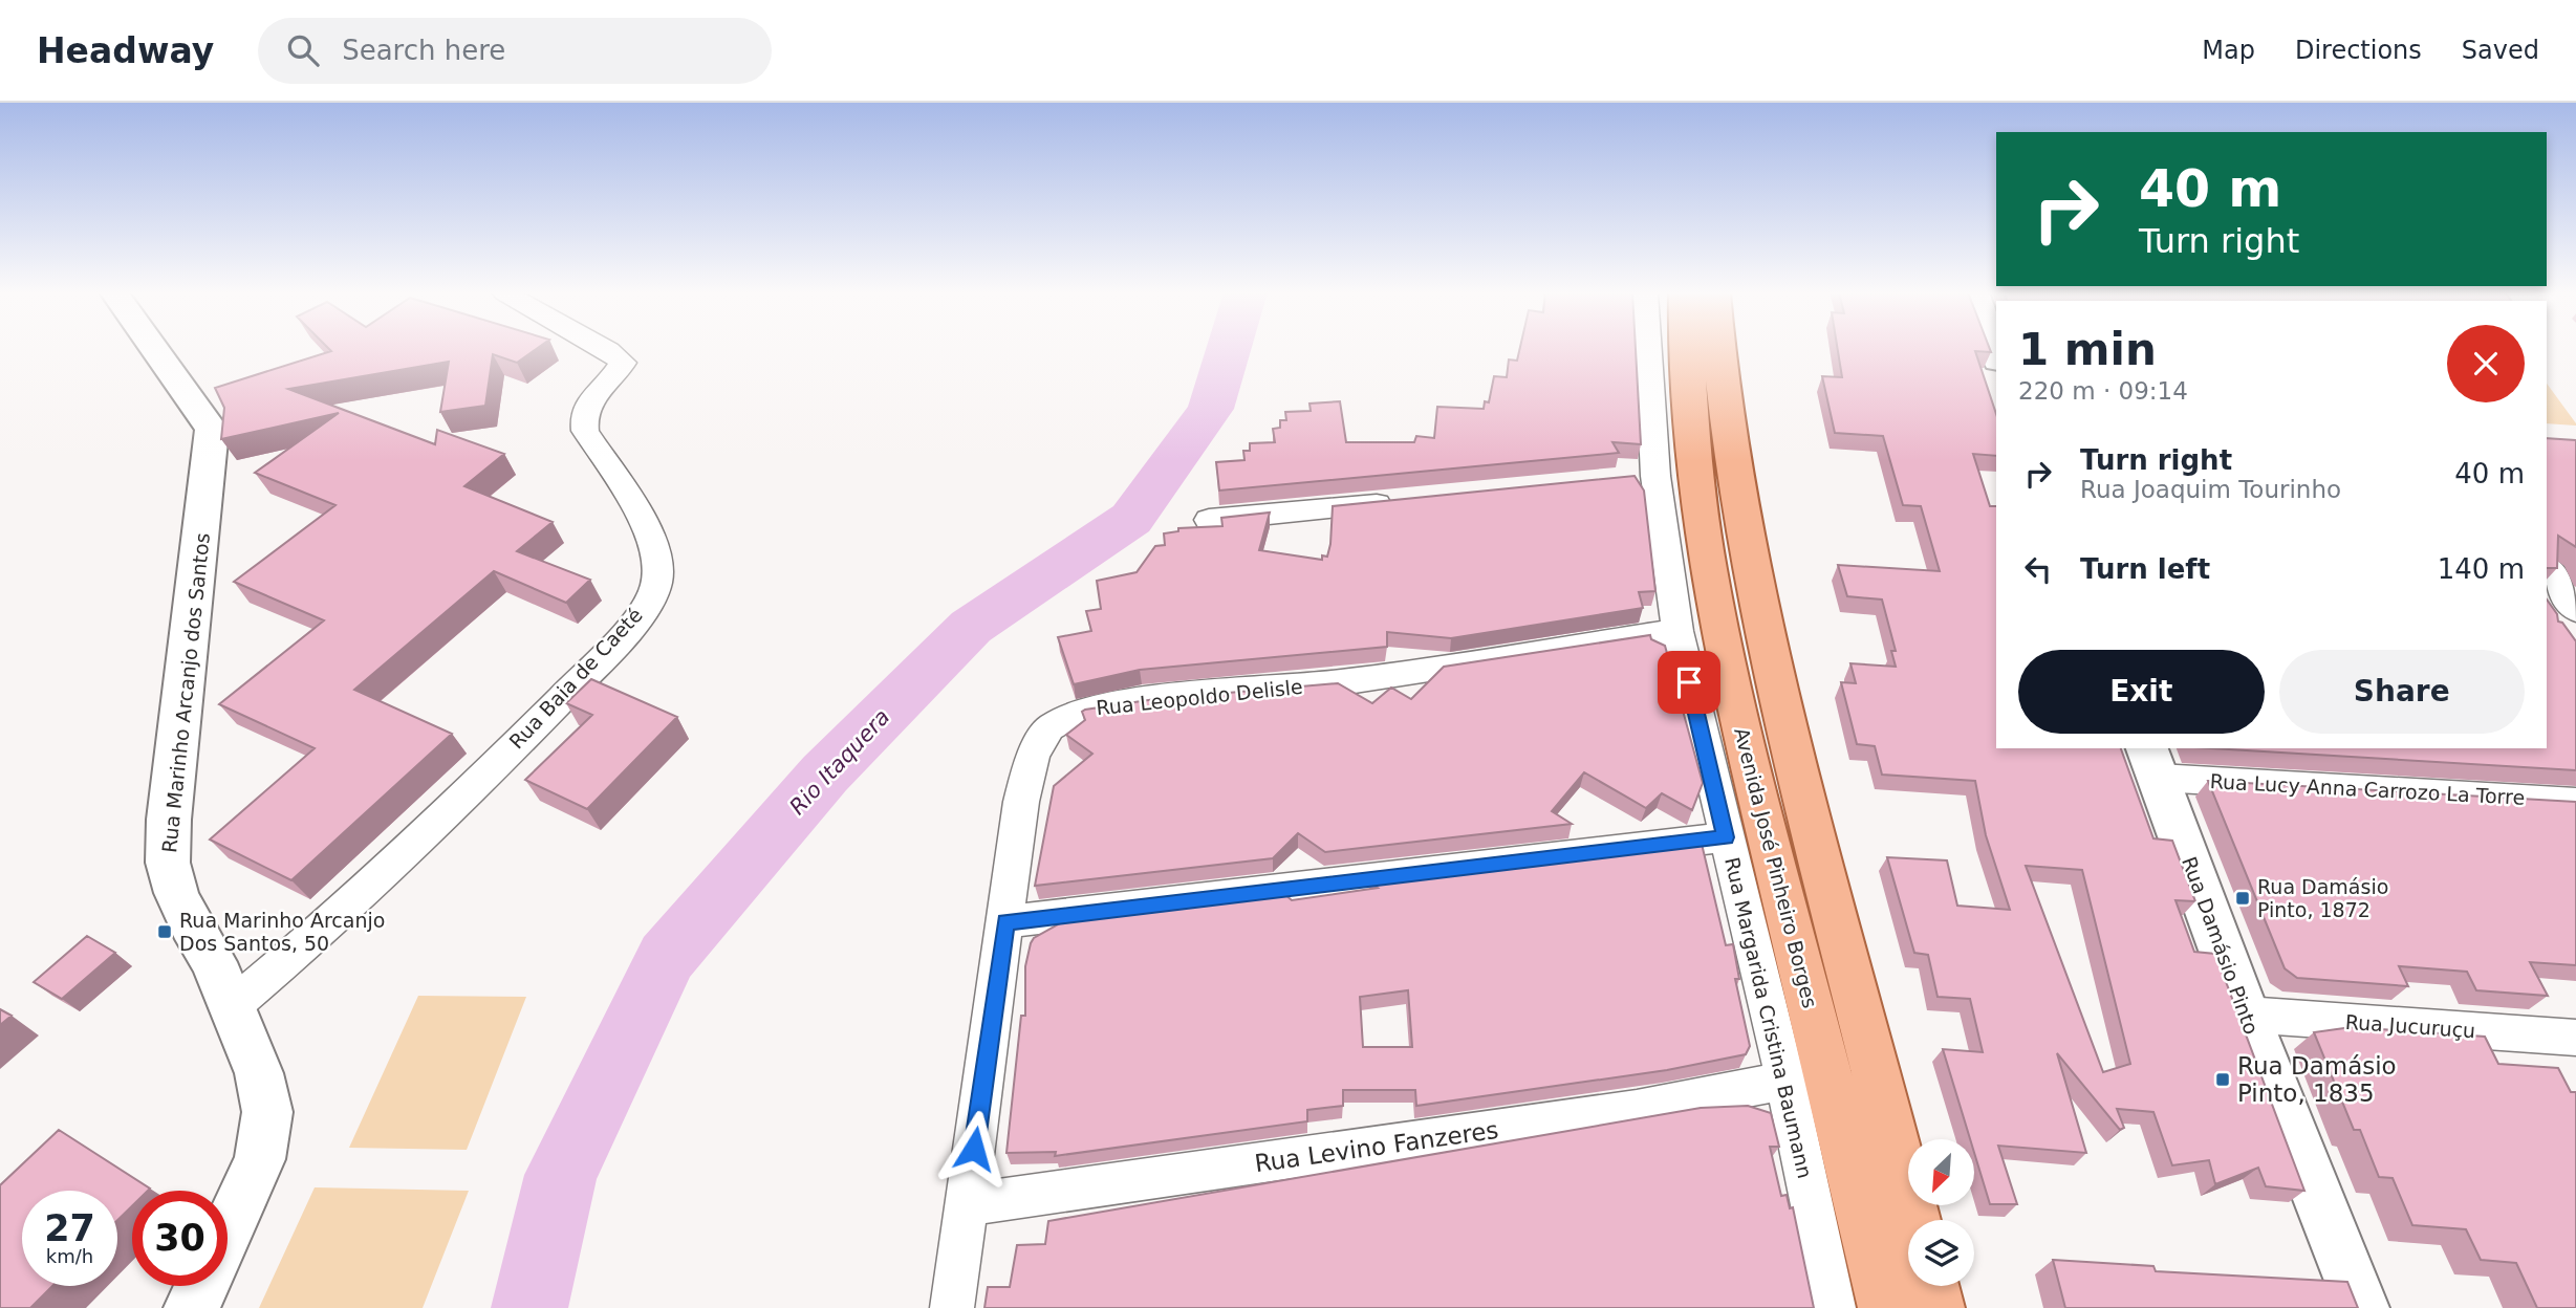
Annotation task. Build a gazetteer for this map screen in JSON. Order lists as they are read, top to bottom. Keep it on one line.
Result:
{"streets":{"main road":["Avenida José Pinheiro Borges"],"street":["Rua Baia de Caeté","Rua Marinho Arcanjo dos Santos","Rua Leopoldo Delisle","Rua Lucy Anna Carrozo La Torre","Rua Damásio Pinto","Rua Margarida Cristina Baumann","Rua Jucuruçu","Rua Levino Fanzeres"]},"crossings":[["Rua Baia de Caeté","Rua Marinho Arcanjo dos Santos"],["Rua Leopoldo Delisle","Rua Margarida Cristina Baumann"],["Rua Leopoldo Delisle","Rua Levino Fanzeres"],["Rua Lucy Anna Carrozo La Torre","Rua Damásio Pinto"],["Rua Damásio Pinto","Rua Jucuruçu"],["Rua Margarida Cristina Baumann","Rua Levino Fanzeres"]],"water":["Rio Itaquera"],"places":{"transit":["Rua Damásio Pinto, 1872","Rua Marinho Arcanjo Dos Santos, 50","Rua Damásio Pinto, 1835"]},"north":"bottom left","page":{"header":"Headway","search":"Search here","nav":["Map","Directions","Saved"],"turn":["40 m","Turn right"],"heading":["1 min","220 m · 09:14"],"list":[{"name":"Turn right","note":"Rua Joaquim Tourinho","value":"40 m"},{"name":"Turn left","value":"140 m"}],"buttons":["Exit","Share"],"speed":"27 km/h","limit":"30"}}
